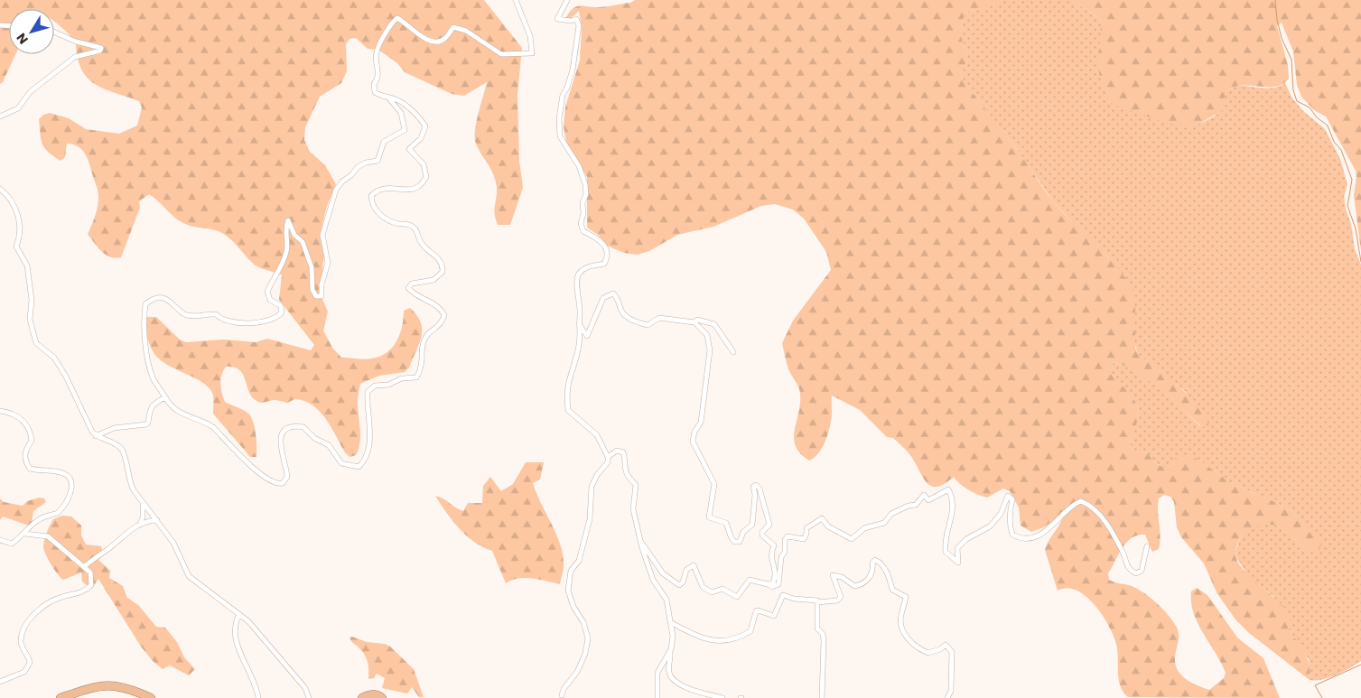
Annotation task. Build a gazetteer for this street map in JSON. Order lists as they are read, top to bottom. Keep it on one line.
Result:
{"north":"bottom left"}
